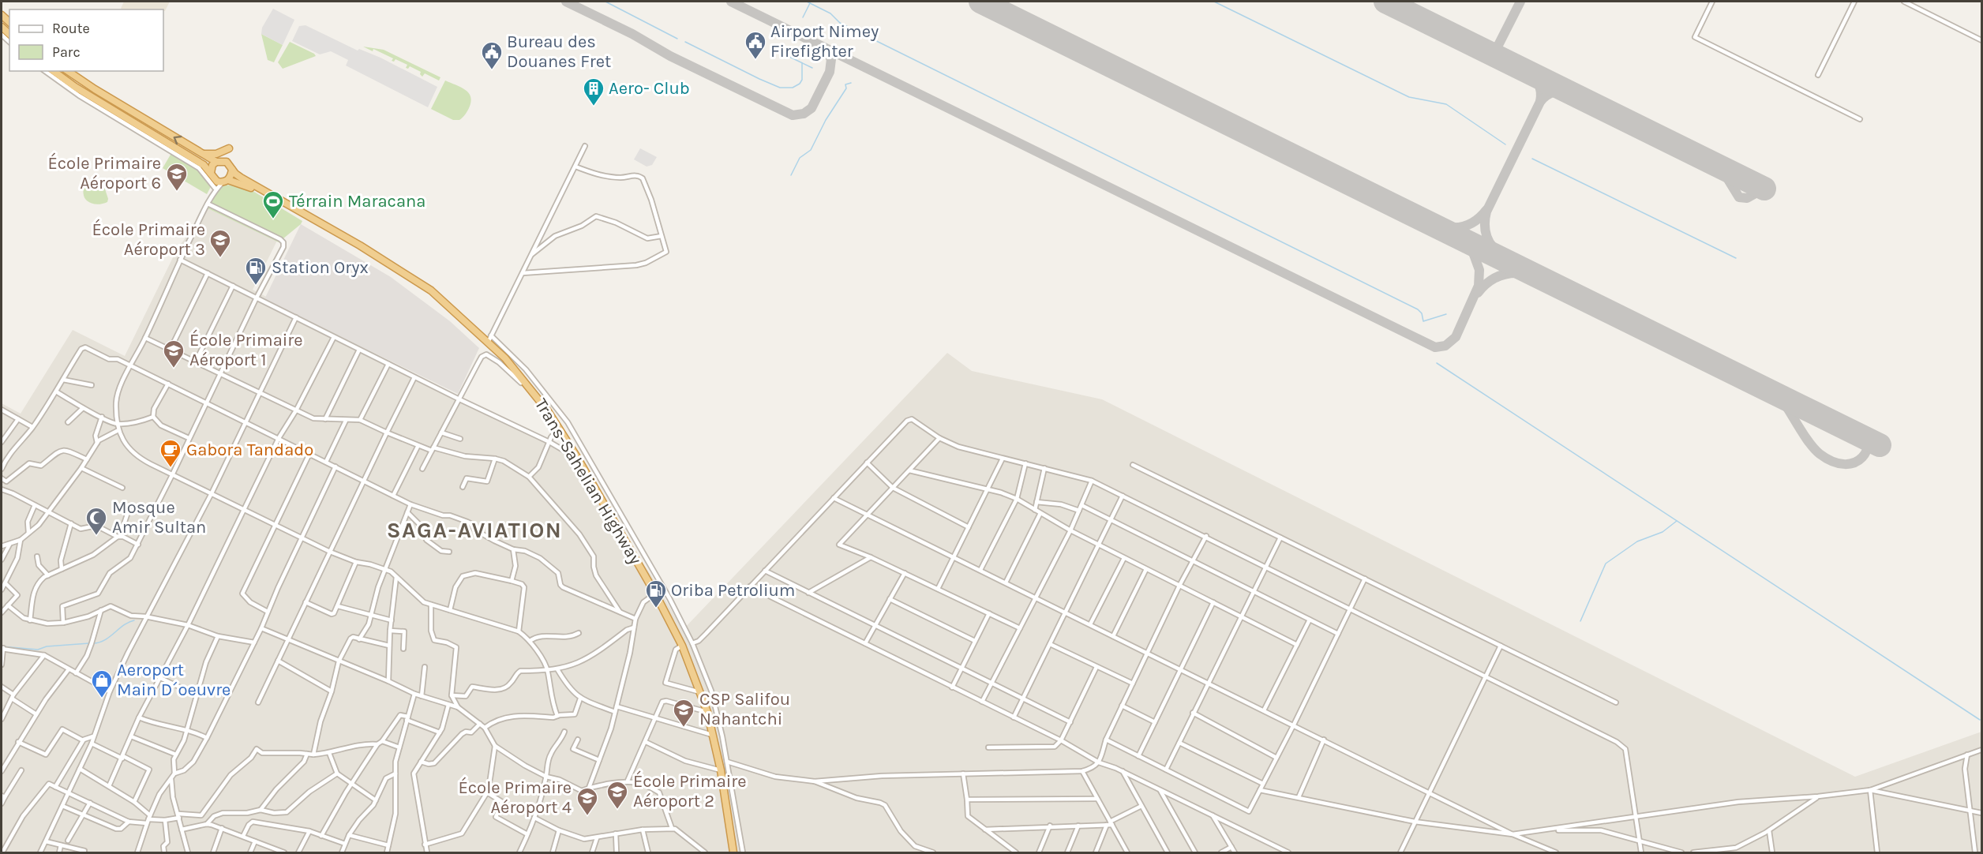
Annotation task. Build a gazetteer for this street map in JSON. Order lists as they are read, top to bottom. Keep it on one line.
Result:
{"streets":{"highway":["Trans-Sahelian Highway"]},"districts":["SAGA-AVIATION"],"places":{"public building":["Airport Nimey Firefighter","Bureau des Douanes Fret"],"building":["Aero- Club"],"school or university":["École Primaire Aéroport 6","École Primaire Aéroport 3","École Primaire Aéroport 1","CSP Salifou Nahantchi","École Primaire Aéroport 2","École Primaire Aéroport 4"],"sports":["Térrain Maracana"],"fuel station":["Station Oryx","Oriba Petrolium"],"cafe":["Gabora Tandado"],"mosque":["Mosque Amir Sultan"],"shop":["Aeroport Main D´oeuvre"]},"legend":["Route","Parc"]}
